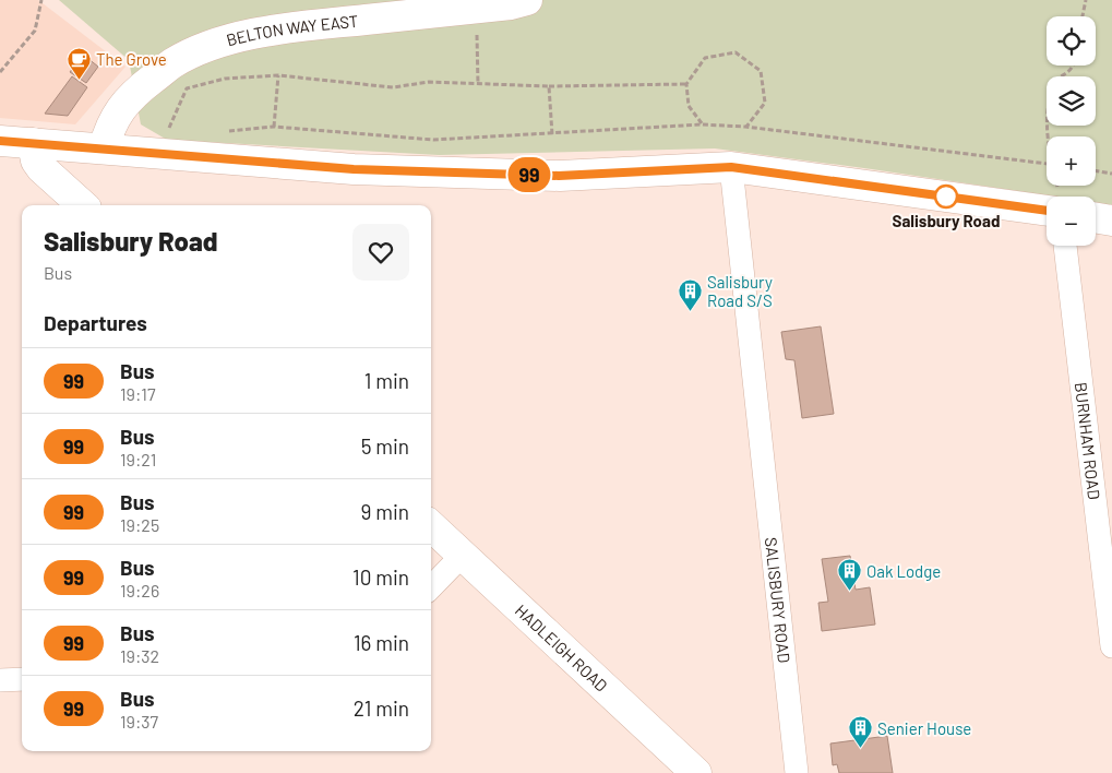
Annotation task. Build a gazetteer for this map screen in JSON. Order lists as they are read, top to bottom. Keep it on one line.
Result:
{"streets":{"street":["BELTON WAY EAST","BURNHAM ROAD","SALISBURY ROAD","HADLEIGH ROAD"]},"places":{"cafe":["The Grove"],"other":["Salisbury Road"],"building":["Salisbury Road S/S","Oak Lodge","Senier House"]},"lines":["bus line 99"],"page":{"on_map":"99","map_buttons":["+","−"],"heading":[["Salisbury Road","Bus"],"Departures"],"list":[{"mark":"99","name":"Bus","note":"19:17","value":"1 min"},{"mark":"99","name":"Bus","note":"19:21","value":"5 min"},{"mark":"99","name":"Bus","note":"19:25","value":"9 min"},{"mark":"99","name":"Bus","note":"19:26","value":"10 min"},{"mark":"99","name":"Bus","note":"19:32","value":"16 min"},{"mark":"99","name":"Bus","note":"19:37","value":"21 min"}]}}
